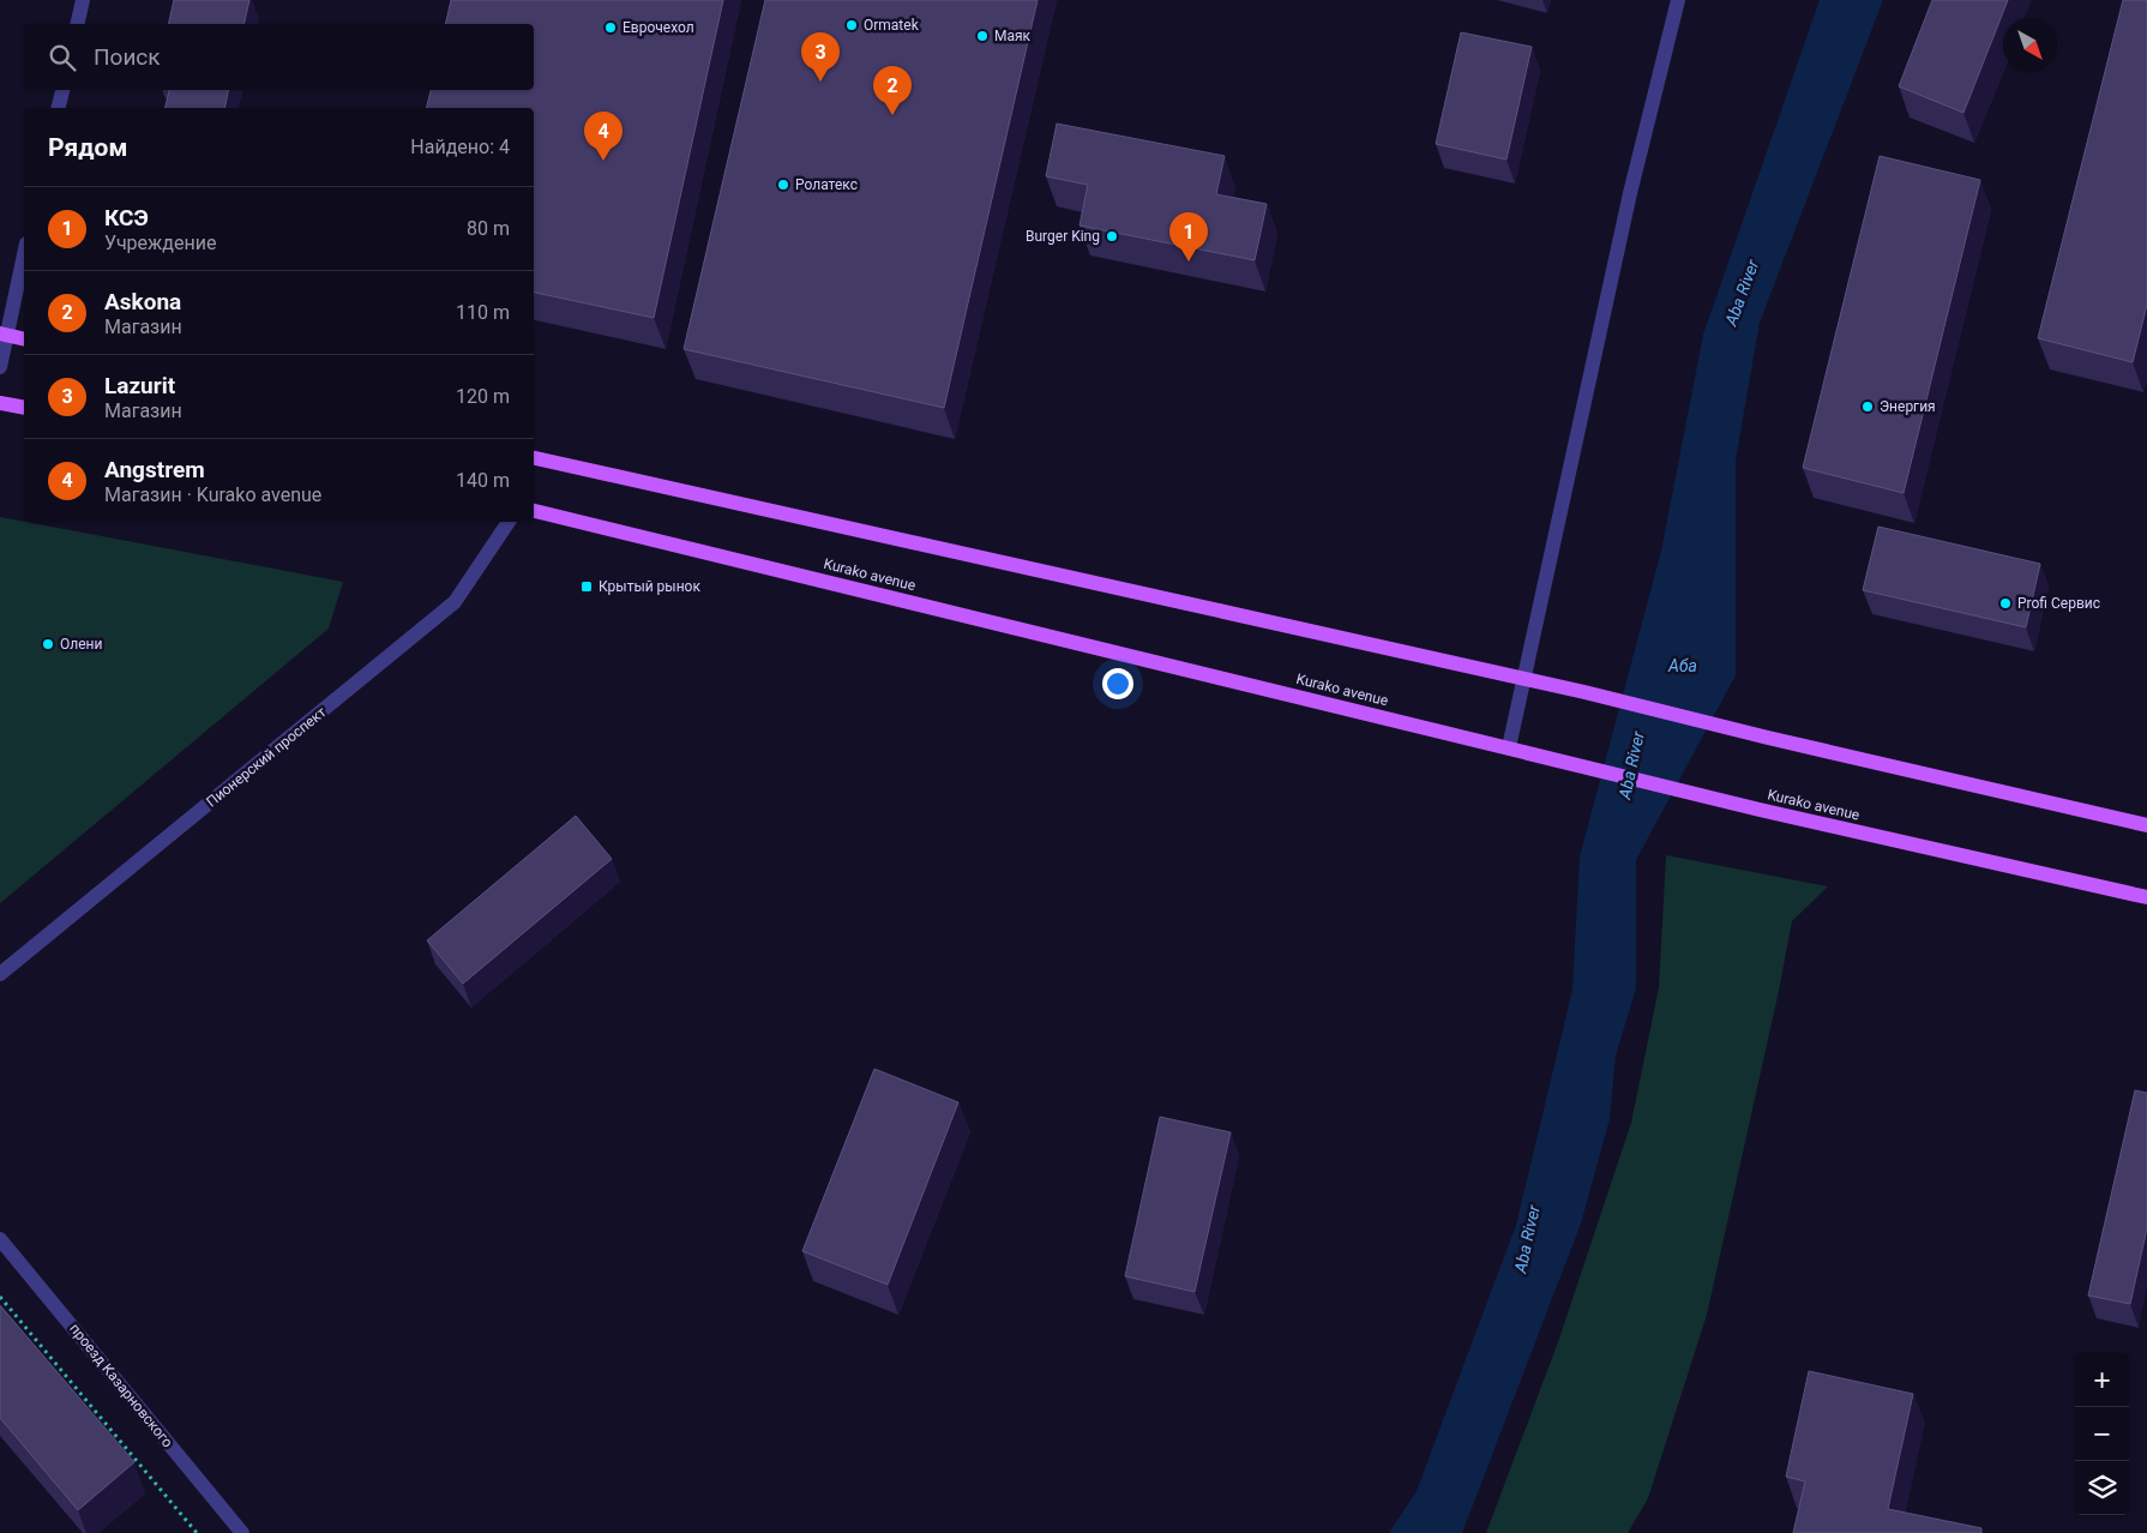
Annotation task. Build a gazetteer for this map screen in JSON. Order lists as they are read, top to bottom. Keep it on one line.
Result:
{"streets":{"main road":["Kurako avenue"],"street":["Пионерский проспект","проезд Казарновского"]},"water":["Aba River","Аба"],"places":{"other":["Ormatek","Еврочехол","Маяк","Ролатекс","Burger King","Энергия","Profi Cервис","Олени"],"transit":["Крытый рынок"]},"north":"bottom right","page":{"search":"Поиск","pins":["3","2","4","1"],"heading":["Рядом","Найдено: 4"],"list":[{"mark":"1","name":"КСЭ","note":"Учреждение","value":"80 m"},{"mark":"2","name":"Askona","note":"Магазин","value":"110 m"},{"mark":"3","name":"Lazurit","note":"Магазин","value":"120 m"},{"mark":"4","name":"Angstrem","note":"Магазин · Kurako avenue","value":"140 m"}],"map_buttons":["+","−"]}}
